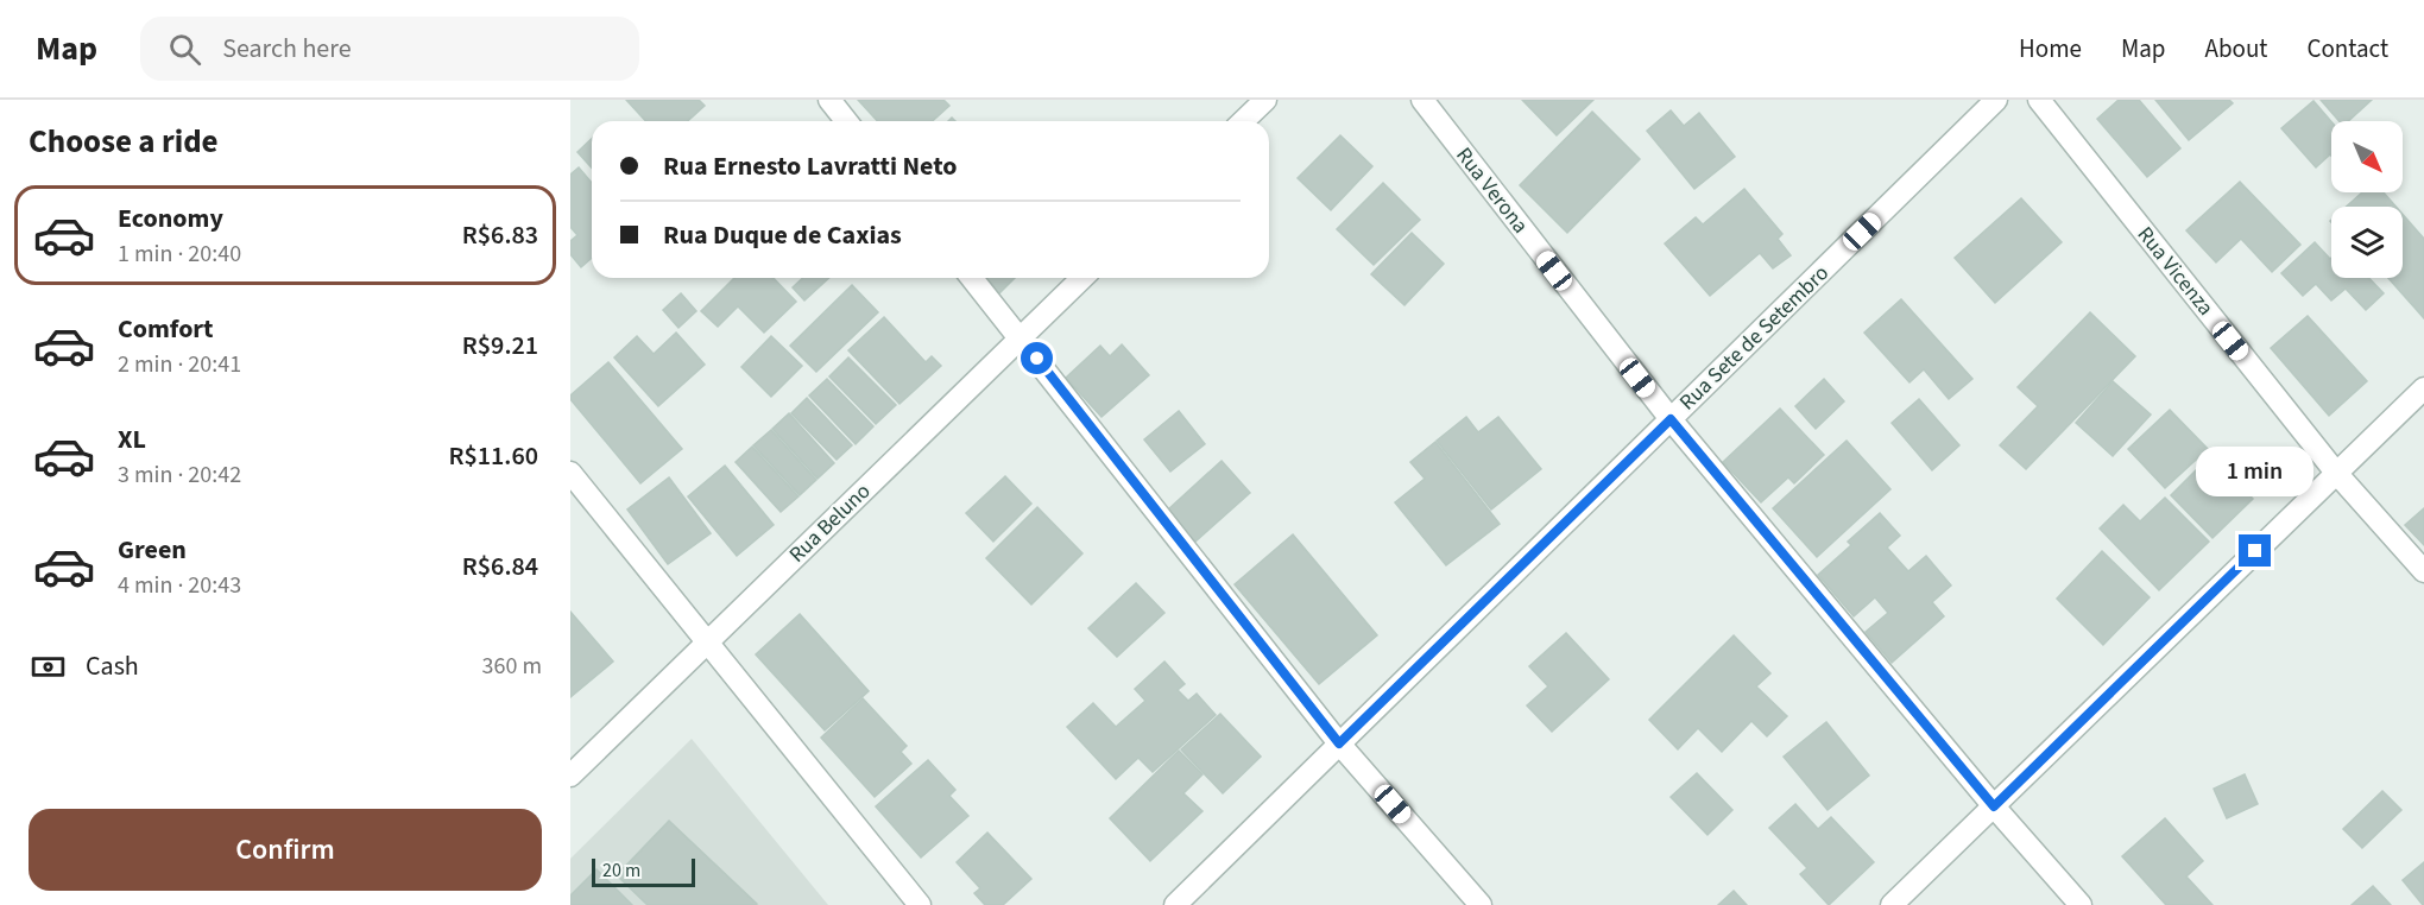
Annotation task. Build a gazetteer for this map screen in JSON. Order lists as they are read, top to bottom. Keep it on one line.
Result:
{"streets":{"street":["Rua Verona","Rua Vicenza","Rua Sete de Setembro","Rua Beluno"]},"crossings":[["Rua Verona","Rua Sete de Setembro"]],"scale_bar":"20 m","north":"bottom right","page":{"header":"Map","search":"Search here","nav":["Home","Map","About","Contact"],"heading":"Choose a ride","banner":["Rua Ernesto Lavratti Neto","Rua Duque de Caxias"],"list":[{"name":"Economy","note":"1 min · 20:40","value":"R$6.83"},{"name":"Comfort","note":"2 min · 20:41","value":"R$9.21"},{"name":"XL","note":"3 min · 20:42","value":"R$11.60"},{"name":"Green","note":"4 min · 20:43","value":"R$6.84"}],"bubble":"1 min","pay":["Cash","360 m"],"buttons":"Confirm","scale":"20 m"}}
